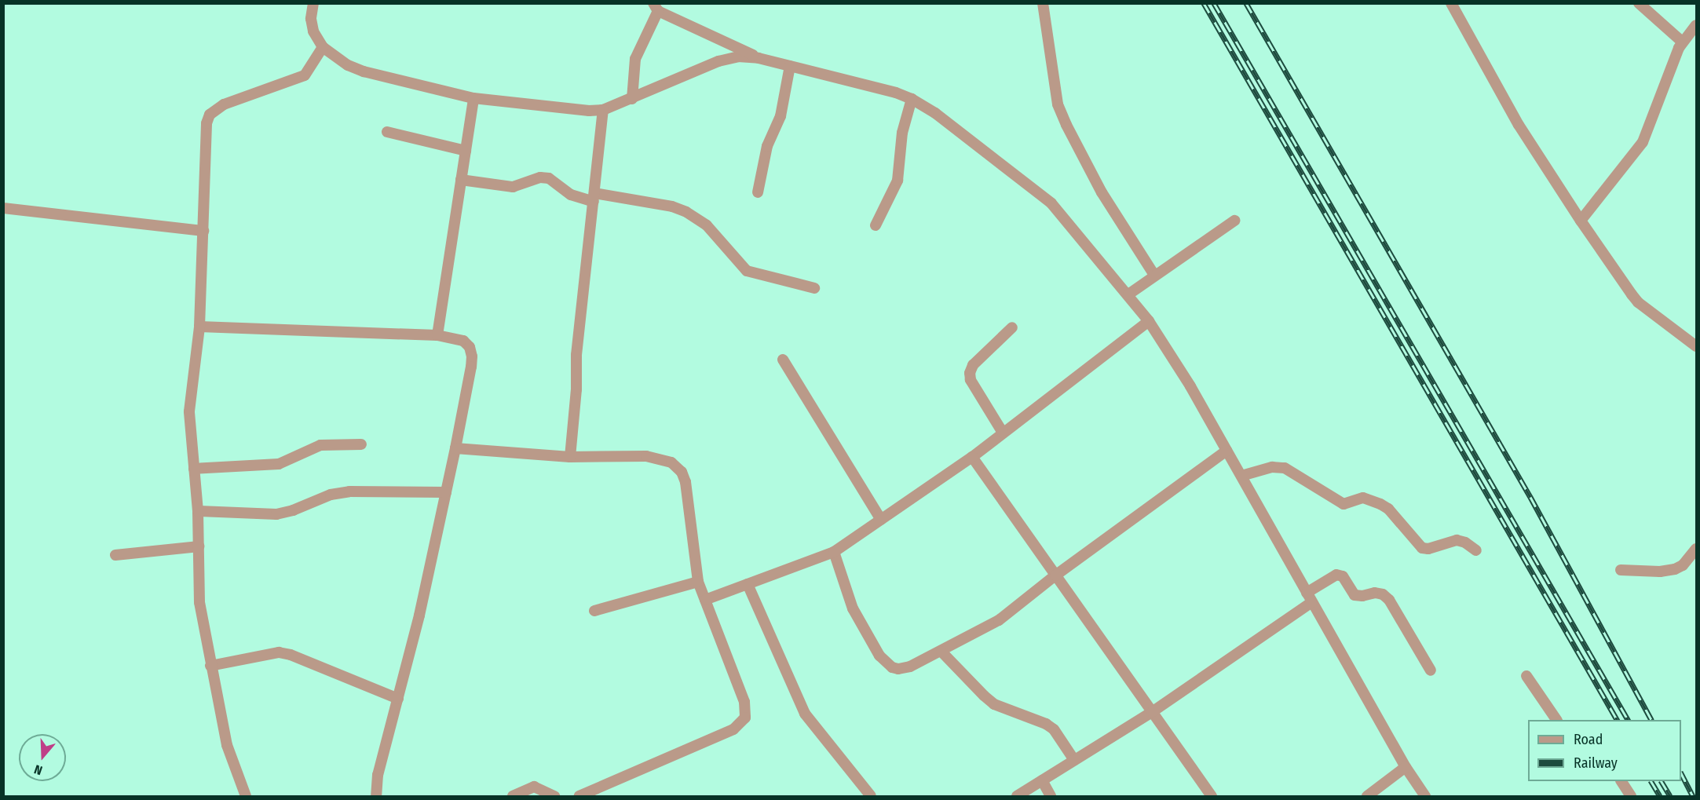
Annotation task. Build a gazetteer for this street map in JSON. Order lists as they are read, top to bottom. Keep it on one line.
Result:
{"legend":["Road","Railway"],"north":"bottom"}
